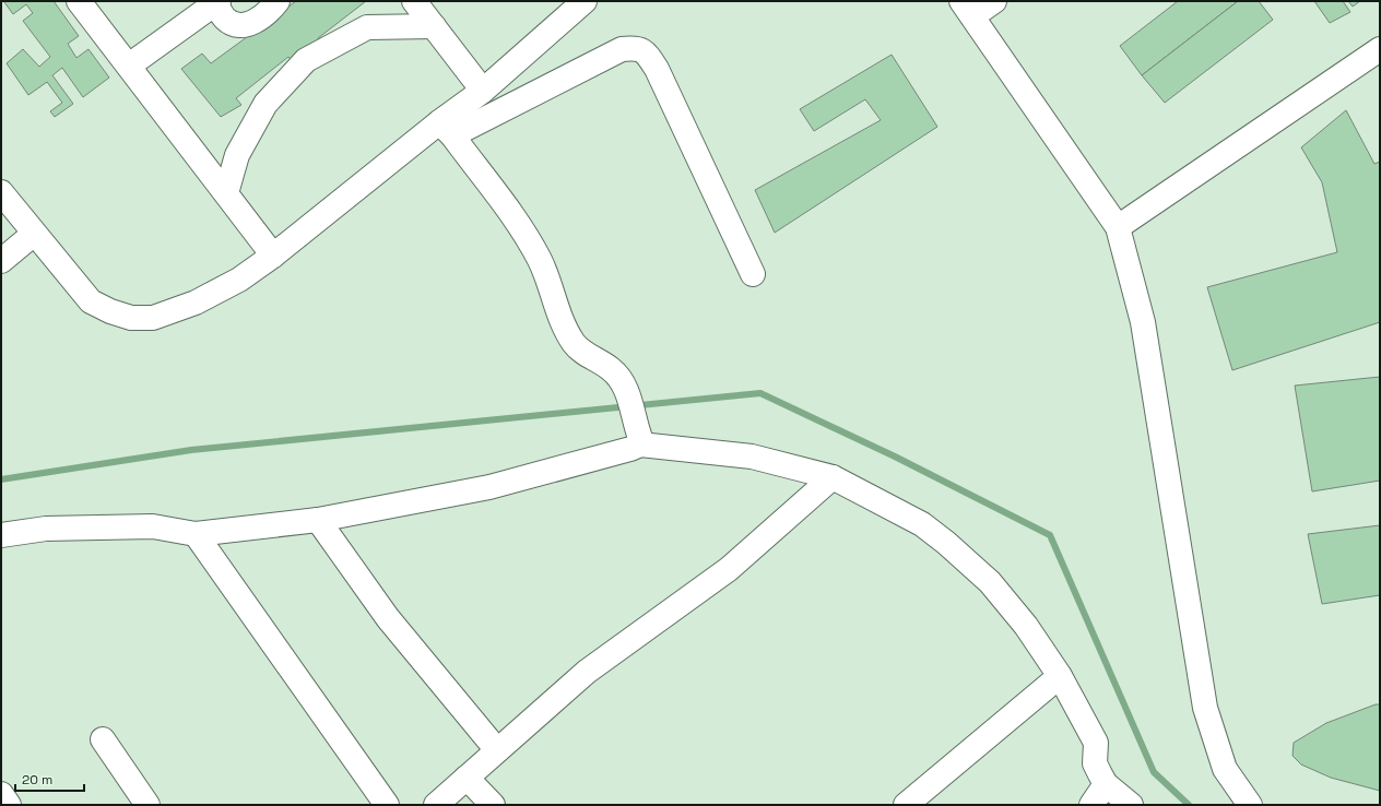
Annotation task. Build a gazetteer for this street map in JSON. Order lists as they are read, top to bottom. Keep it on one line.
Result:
{"scale_bar":"20 m"}
